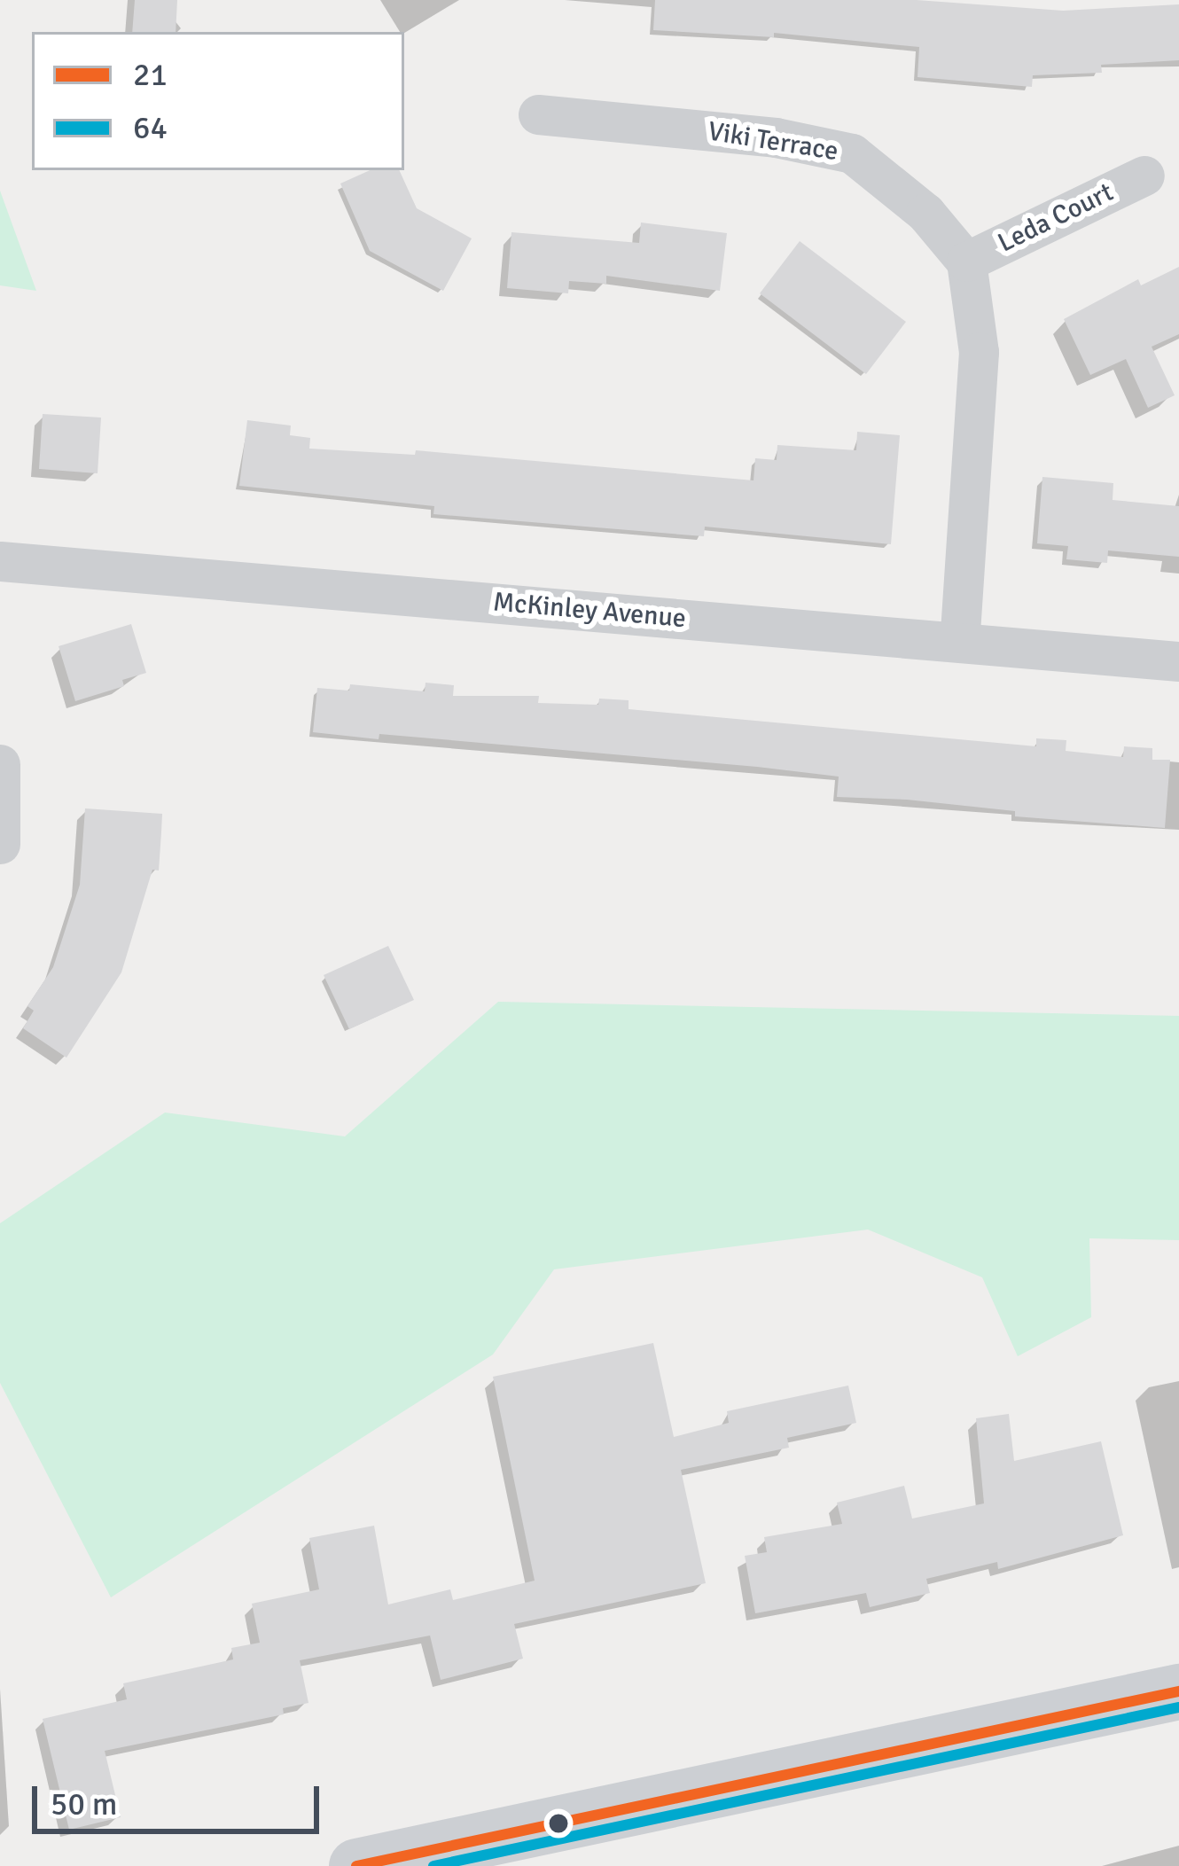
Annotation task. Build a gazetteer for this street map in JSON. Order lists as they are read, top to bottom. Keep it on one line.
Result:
{"streets":{"street":["Viki Terrace","Leda Court","McKinley Avenue"]},"crossings":[["Viki Terrace","Leda Court"]],"lines":["transit line 21","transit line 64"],"legend":["21","64"],"scale_bar":"50 m"}
